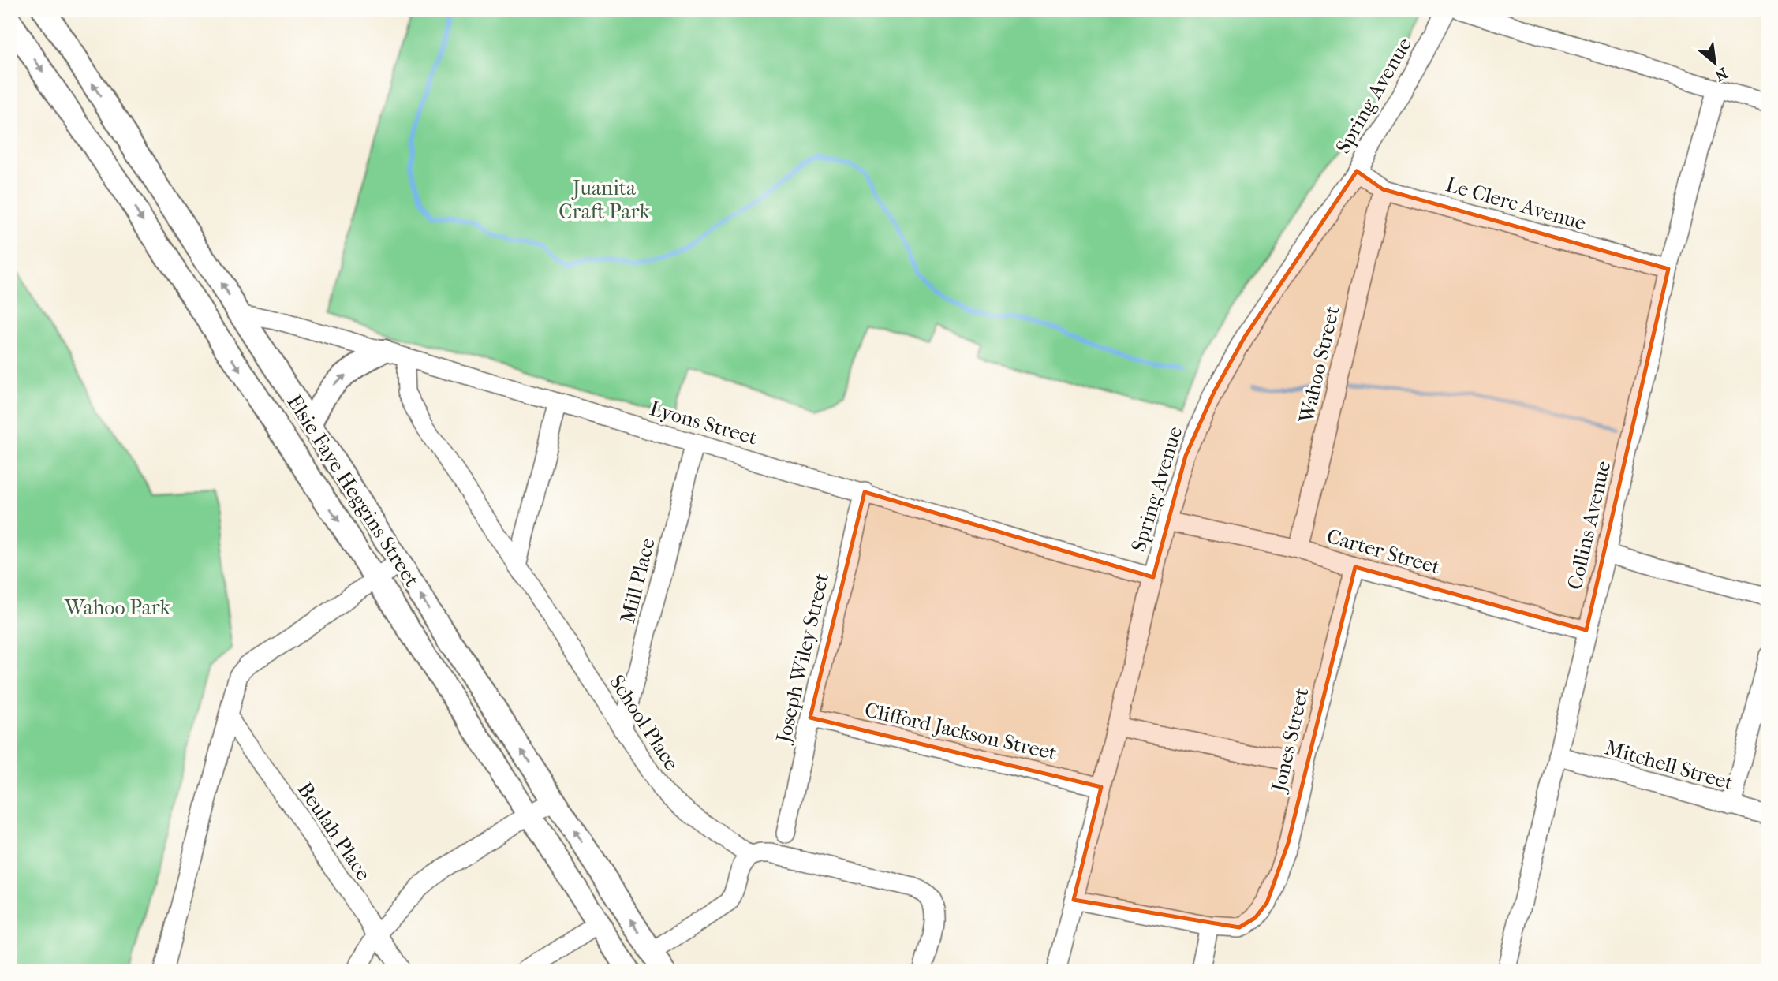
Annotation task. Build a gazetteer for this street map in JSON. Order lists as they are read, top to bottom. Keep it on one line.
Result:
{"streets":{"main road":["Elsie Faye Heggins Street"],"street":["Spring Avenue","Le Clerc Avenue","Wahoo Street","Lyons Street","Collins Avenue","Carter Street","Mill Place","Joseph Wiley Street","School Place","Clifford Jackson Street","Jones Street","Mitchell Street","Beulah Place"]},"crossings":[["Spring Avenue","Le Clerc Avenue"],["Spring Avenue","Lyons Street"],["Spring Avenue","Carter Street"],["Spring Avenue","Clifford Jackson Street"],["Le Clerc Avenue","Wahoo Street"],["Le Clerc Avenue","Collins Avenue"],["Wahoo Street","Carter Street"],["Lyons Street","Elsie Faye Heggins Street"],["Lyons Street","Mill Place"],["Lyons Street","Joseph Wiley Street"],["Lyons Street","School Place"],["Collins Avenue","Carter Street"],["Collins Avenue","Mitchell Street"],["Carter Street","Jones Street"],["Mill Place","School Place"],["Joseph Wiley Street","Clifford Jackson Street"]],"parks":["Juanita Craft Park","Wahoo Park"],"north":"bottom right"}
